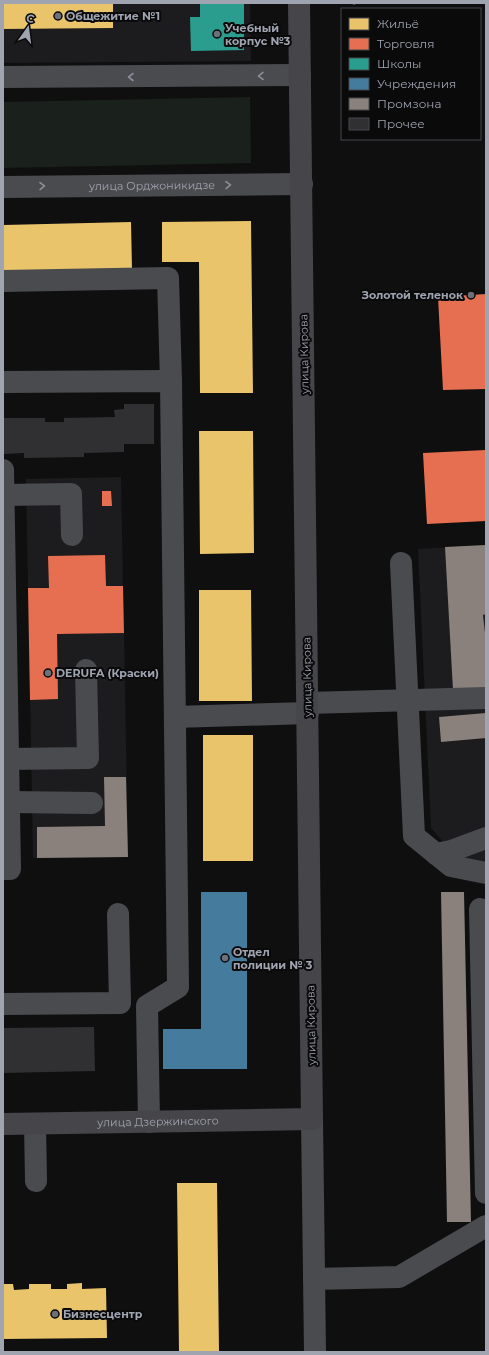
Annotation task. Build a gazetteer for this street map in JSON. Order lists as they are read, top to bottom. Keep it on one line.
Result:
{"streets":{"main road":["улица Кирова","улица Дзержинского"],"street":["улица Орджоникидзе"]},"crossings":[["улица Орджоникидзе","улица Кирова"],["улица Кирова","улица Дзержинского"]],"places":["Общежитие №1","Учебный корпус №3","Золотой теленок","DERUFA (Краски)","Отдел полиции № 3","Бизнесцентр"],"legend":["Жильё","Торговля","Школы","Учреждения","Промзона","Прочее"],"north":"top"}
